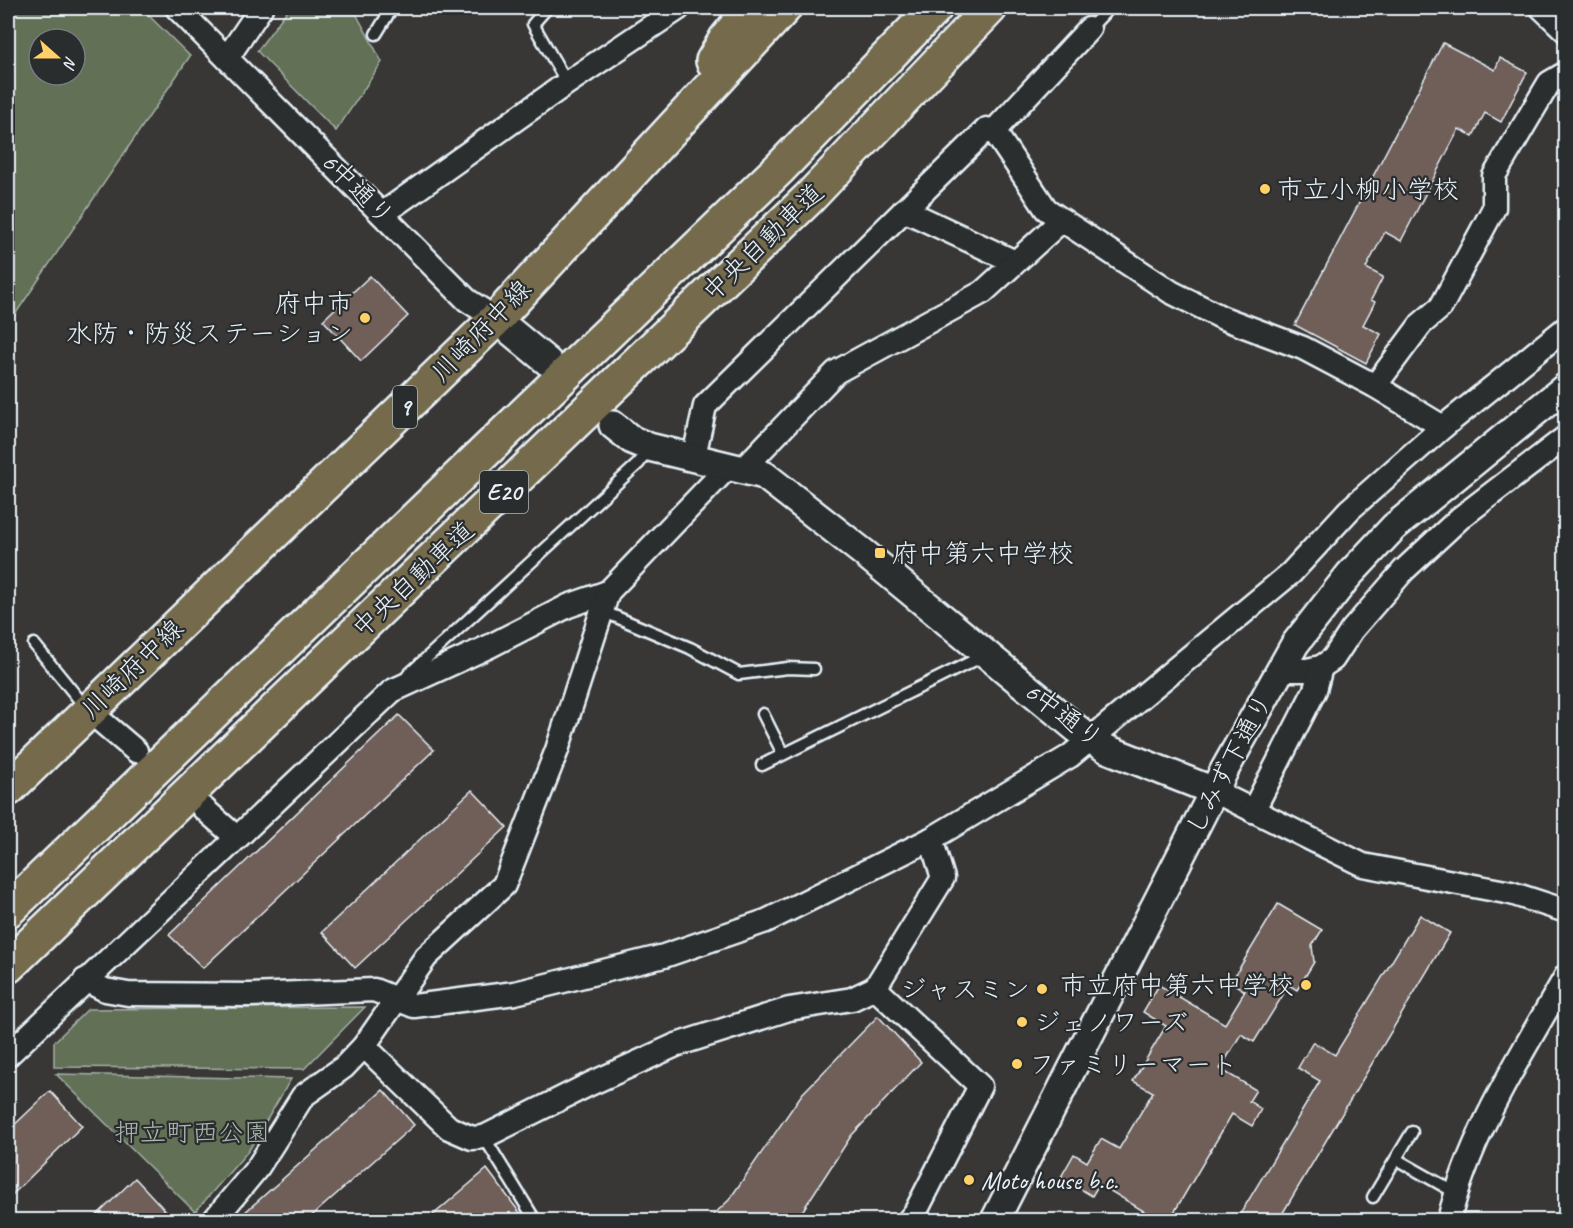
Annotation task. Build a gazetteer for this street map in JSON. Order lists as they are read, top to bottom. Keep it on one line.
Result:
{"streets":{"main road":["中央自動車道","川崎府中線","9","E20"],"street":["6中通り","しみず下通り"]},"crossings":[["6中通り","川崎府中線"],["6中通り","しみず下通り"]],"parks":["押立町西公園"],"places":{"other":["市立小柳小学校","府中市 水防・防災ステーション","市立府中第六中学校","ジャスミン","ジェノワーズ","ファミリーマート","Moto house b.c."],"transit":["府中第六中学校"]},"north":"right"}
